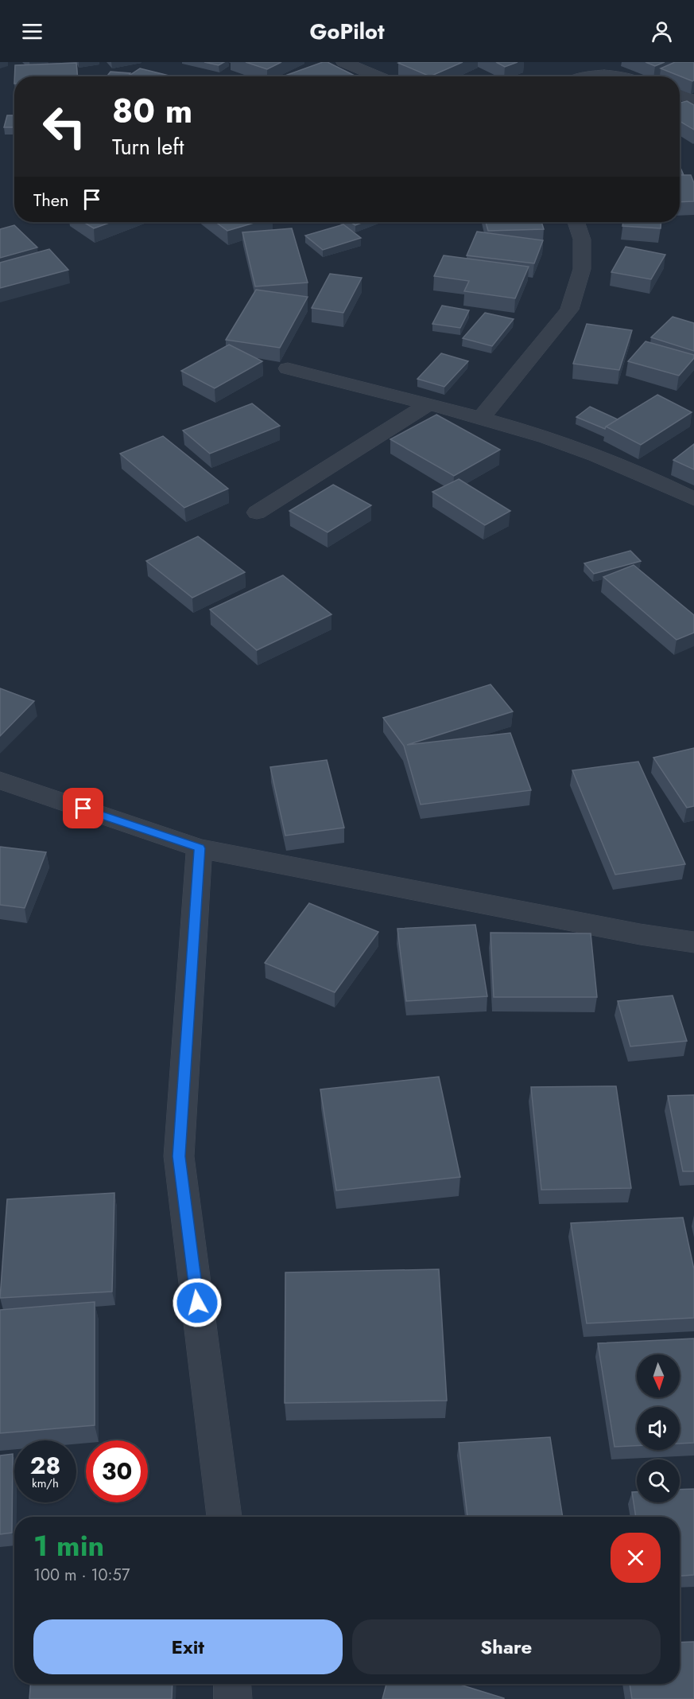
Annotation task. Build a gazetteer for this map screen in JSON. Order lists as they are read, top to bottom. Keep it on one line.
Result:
{"north":"bottom","page":{"header":"GoPilot","turn":["80 m","Turn left"],"then":"Then","speed":"28 km/h","limit":"30","heading":["1 min","100 m · 10:57"],"buttons":["Exit","Share"]}}
